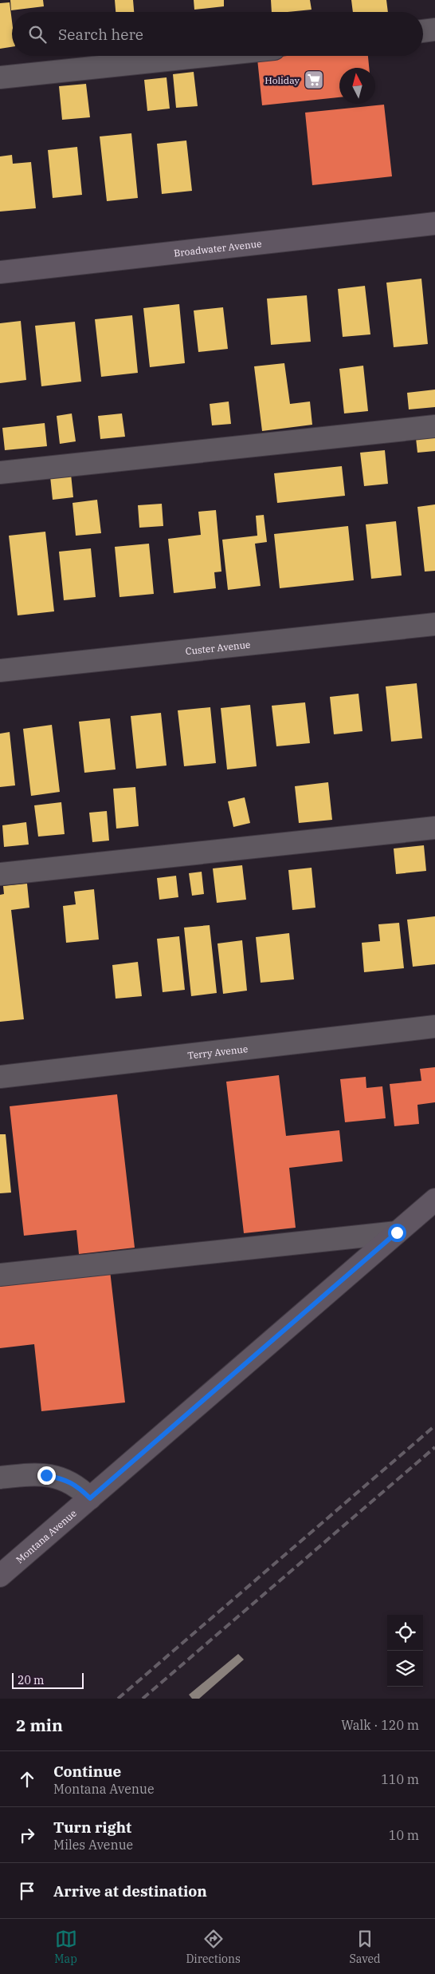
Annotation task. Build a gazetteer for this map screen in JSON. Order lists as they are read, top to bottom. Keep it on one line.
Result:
{"streets":{"main road":["Broadwater Avenue","Montana Avenue"],"street":["Custer Avenue","Terry Avenue"]},"places":{"supermarket":["Holiday"]},"scale_bar":"20 m","north":"top","page":{"search":"Search here","scale":"20 m","heading":["2 min","Walk · 120 m"],"list":[["Continue","Montana Avenue","110 m"],["Turn right","Miles Avenue","10 m"],"Arrive at destination"],"nav":["Map","Directions","Saved"]}}
